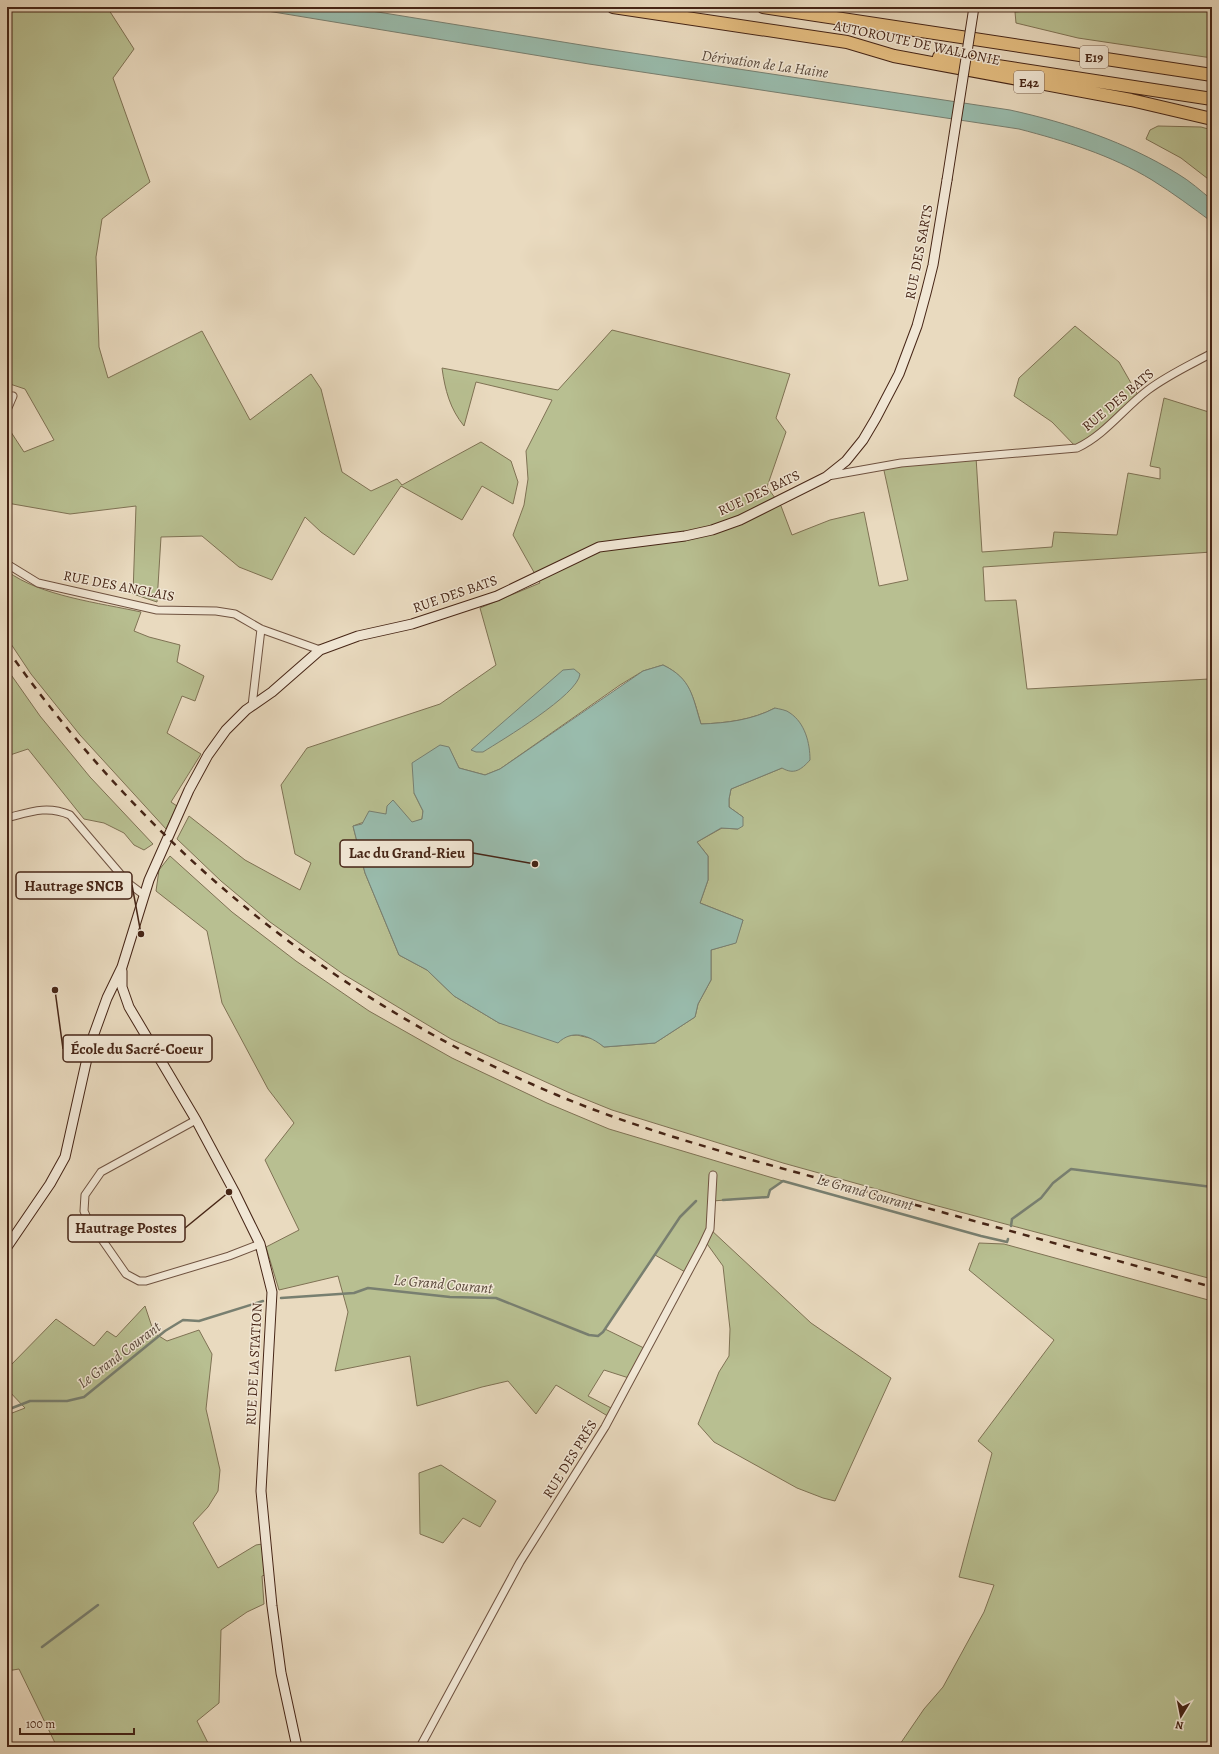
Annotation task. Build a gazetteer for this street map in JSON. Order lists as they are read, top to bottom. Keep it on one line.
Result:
{"streets":{"highway":["AUTOROUTE DE WALLONIE","E19","E42"],"street":["RUE DES SARTS","RUE DES BATS","RUE DES ANGLAIS","RUE DE LA STATION","RUE DES PRÉS"]},"crossings":[["AUTOROUTE DE WALLONIE","E19"],["RUE DES SARTS","RUE DES BATS"],["RUE DES BATS","RUE DES ANGLAIS"],["RUE DES BATS","RUE DE LA STATION"]],"water":["Dérivation de La Haine","Le Grand Courant"],"places":["Lac du Grand-Rieu","Hautrage SNCB","École du Sacré-Coeur","Hautrage Postes"],"scale_bar":"100 m","north":"bottom"}
